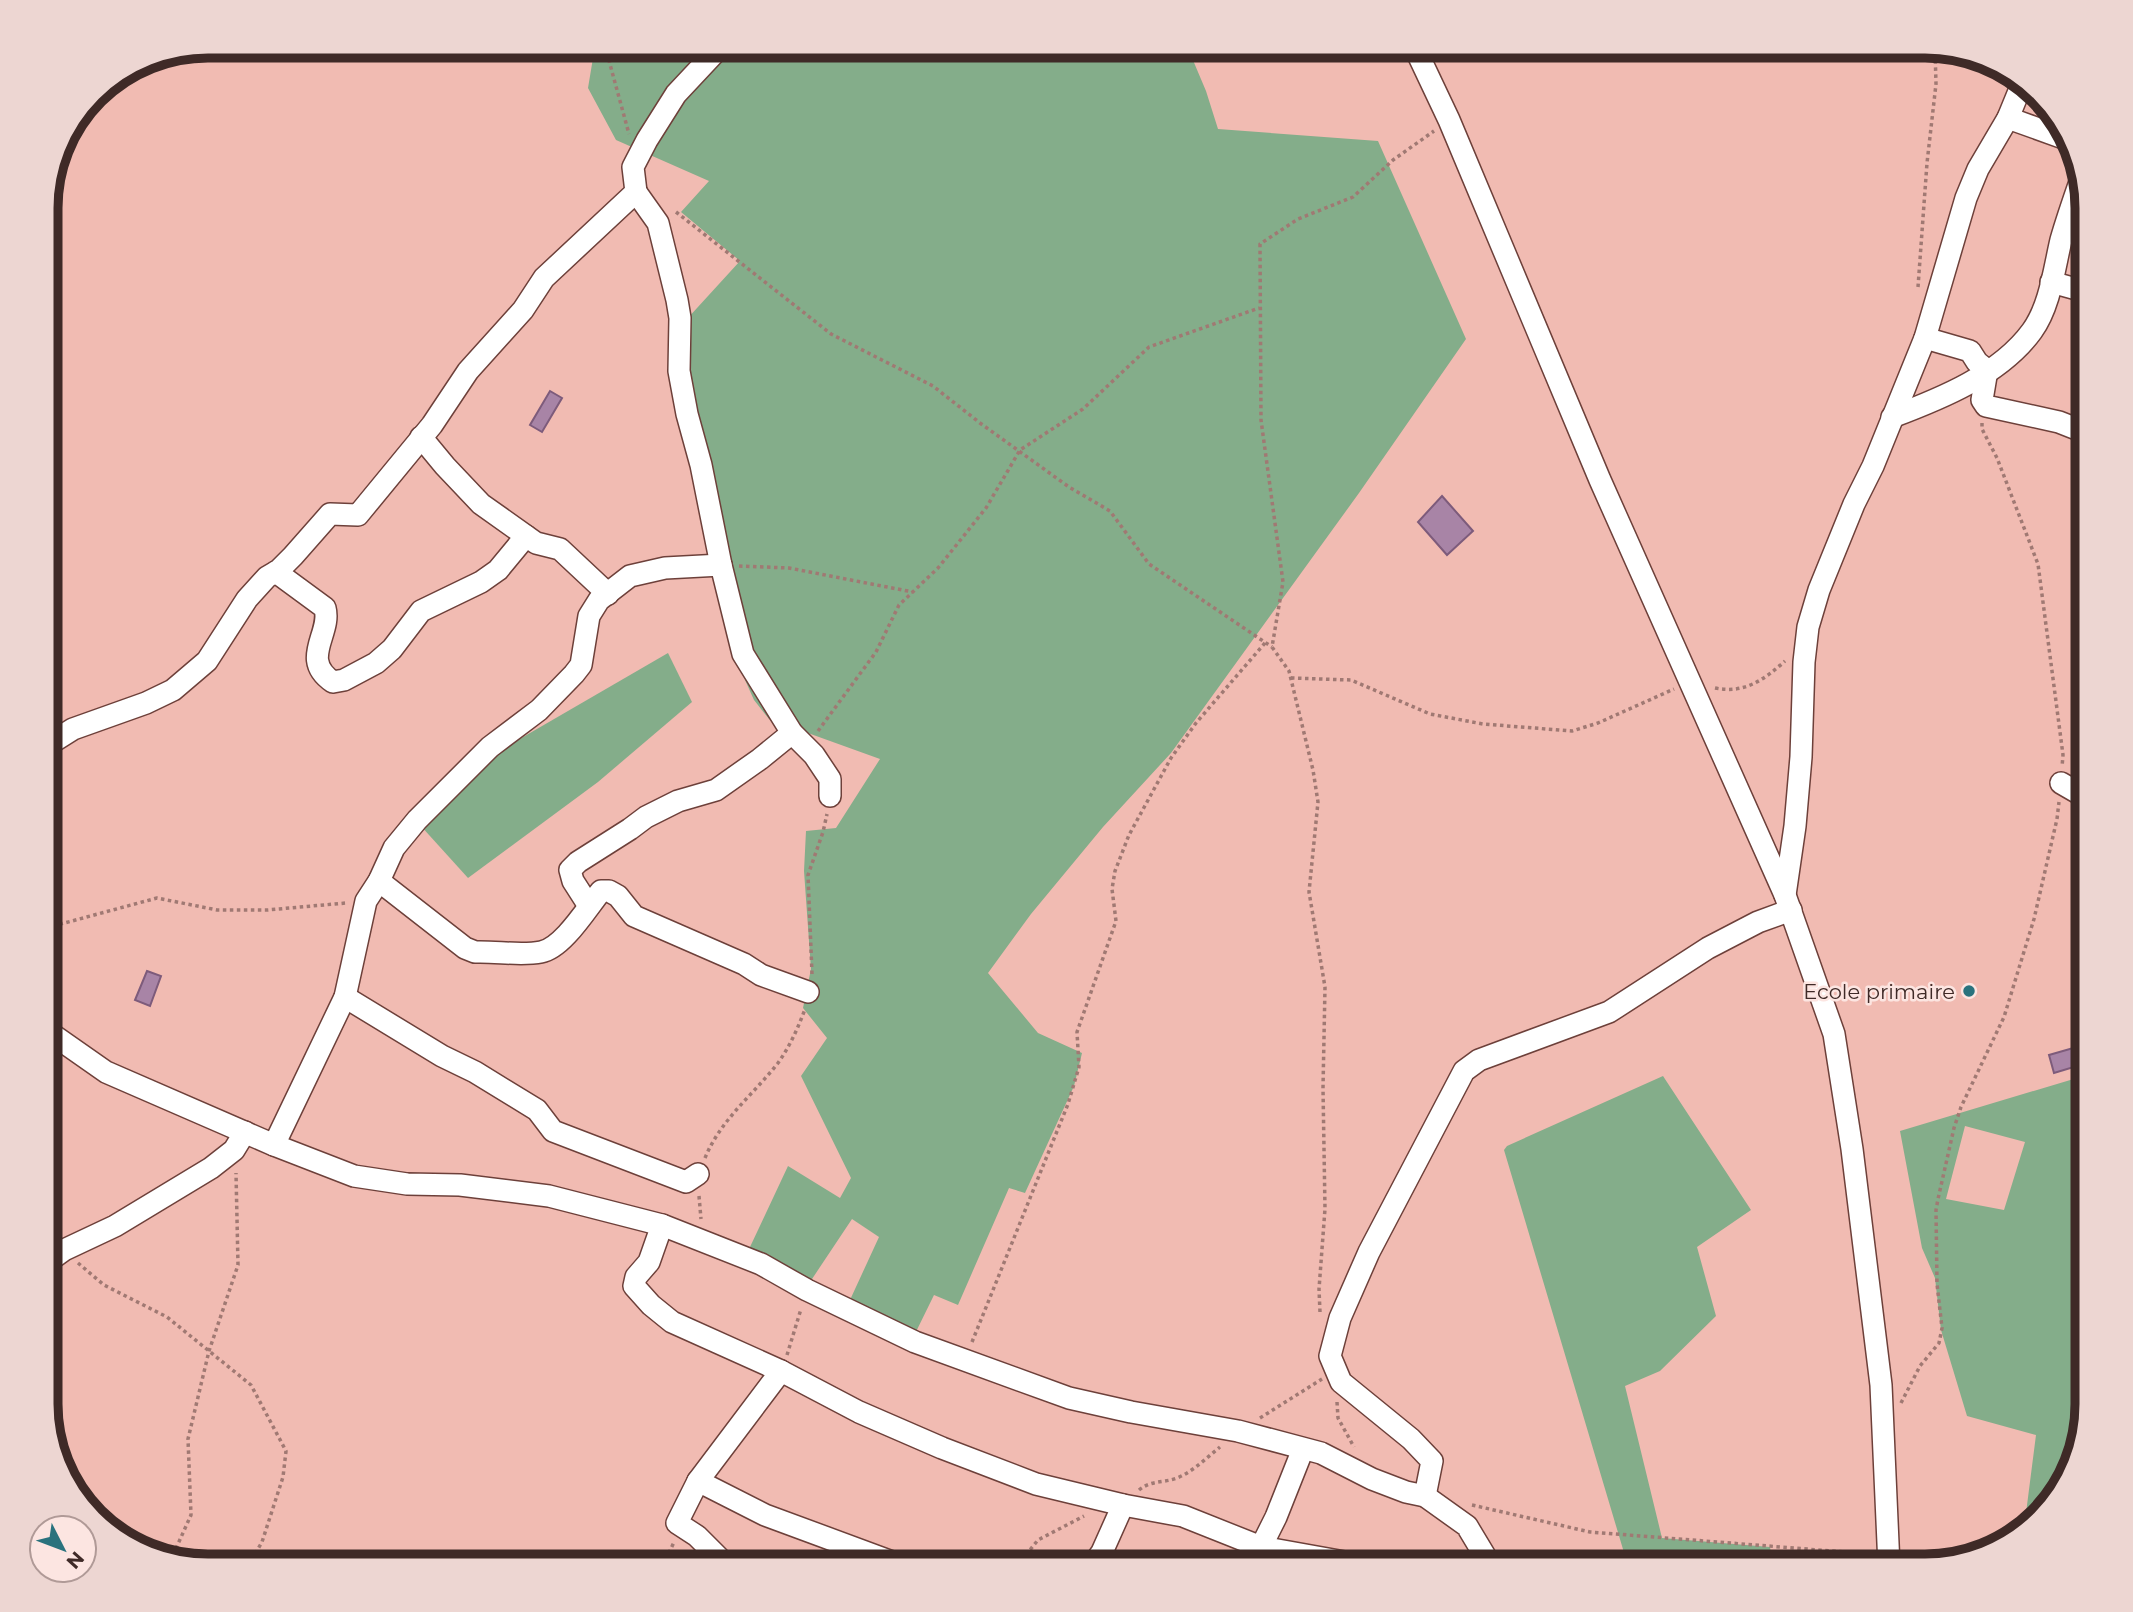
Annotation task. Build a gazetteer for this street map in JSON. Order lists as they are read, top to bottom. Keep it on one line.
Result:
{"places":["Ecole primaire"],"north":"bottom right"}
